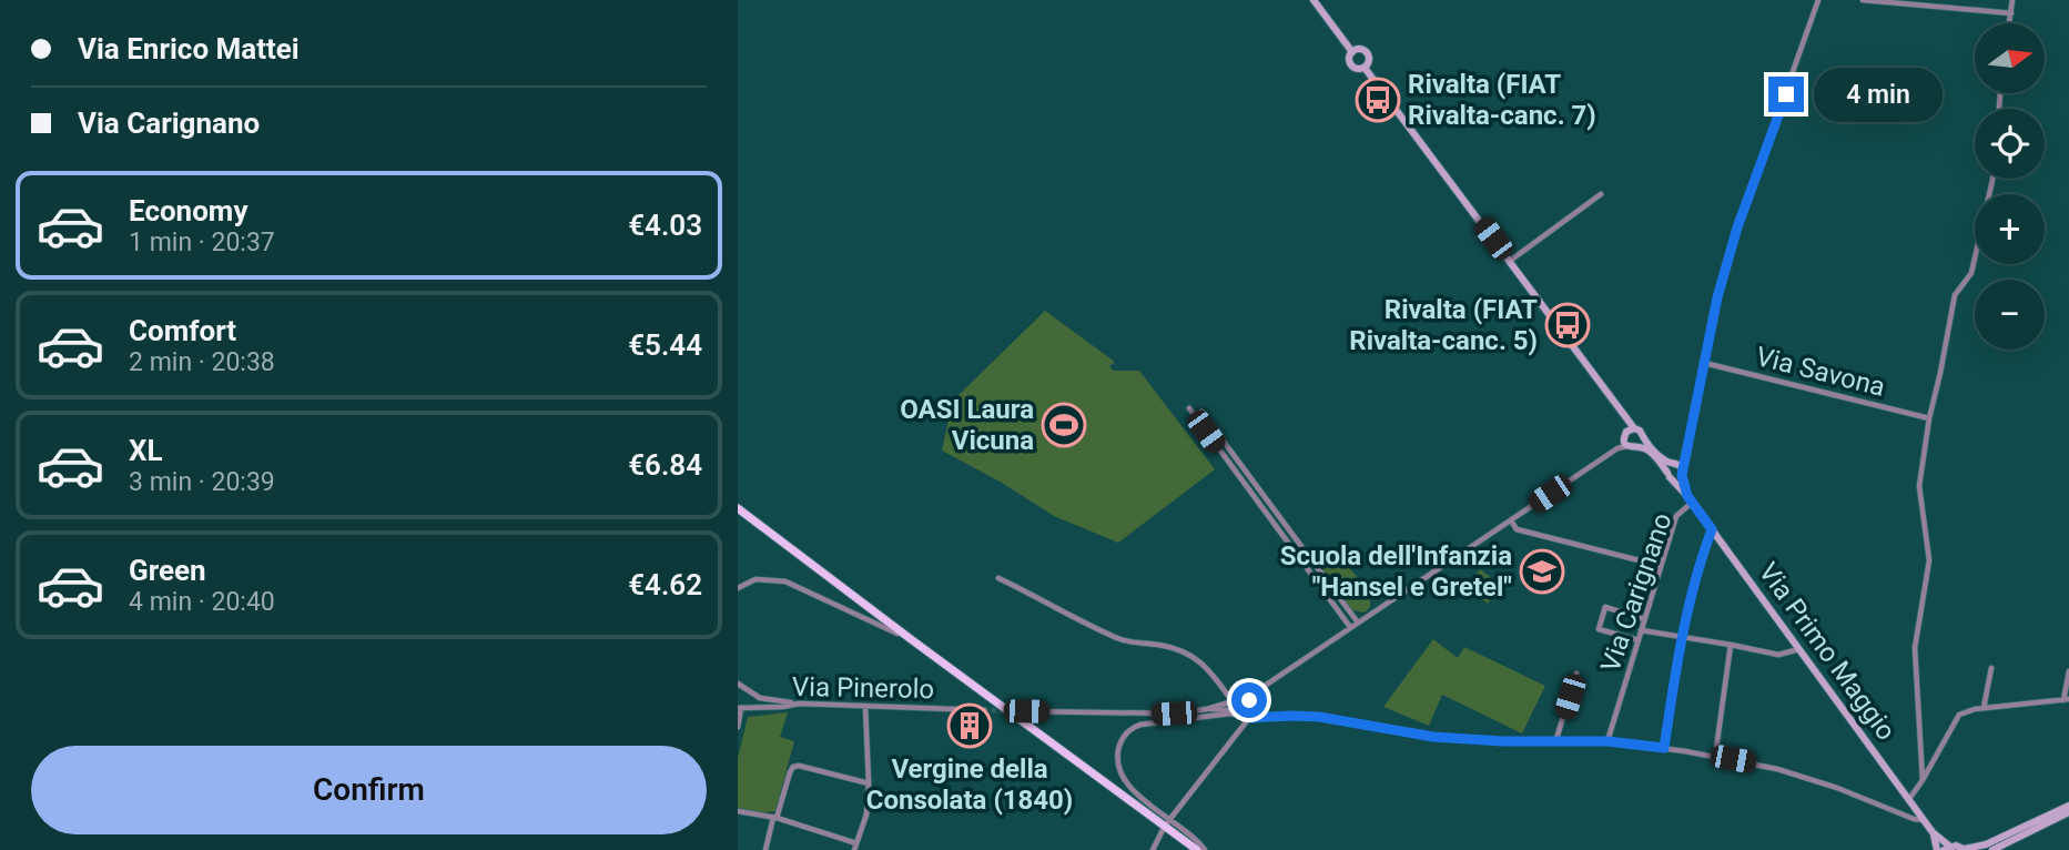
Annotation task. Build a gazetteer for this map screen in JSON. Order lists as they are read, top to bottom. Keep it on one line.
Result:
{"streets":{"main road":["Via Primo Maggio"],"street":["Via Savona","Via Carignano","Via Pinerolo"]},"crossings":[["Via Carignano","Via Primo Maggio"]],"places":{"bus stop":["Rivalta (FIAT Rivalta-canc. 7)","Rivalta (FIAT Rivalta-canc. 5)"],"sports":["OASI Laura Vicuna"],"school or university":["Scuola dell'Infanzia \"Hansel e Gretel\""],"building":["Vergine della Consolata (1840)"]},"north":"right","page":{"banner":["Via Enrico Mattei","Via Carignano"],"map_buttons":["+","−"],"bubble":"4 min","list":[{"name":"Economy","note":"1 min · 20:37","value":"€4.03"},{"name":"Comfort","note":"2 min · 20:38","value":"€5.44"},{"name":"XL","note":"3 min · 20:39","value":"€6.84"},{"name":"Green","note":"4 min · 20:40","value":"€4.62"}],"buttons":"Confirm"}}
